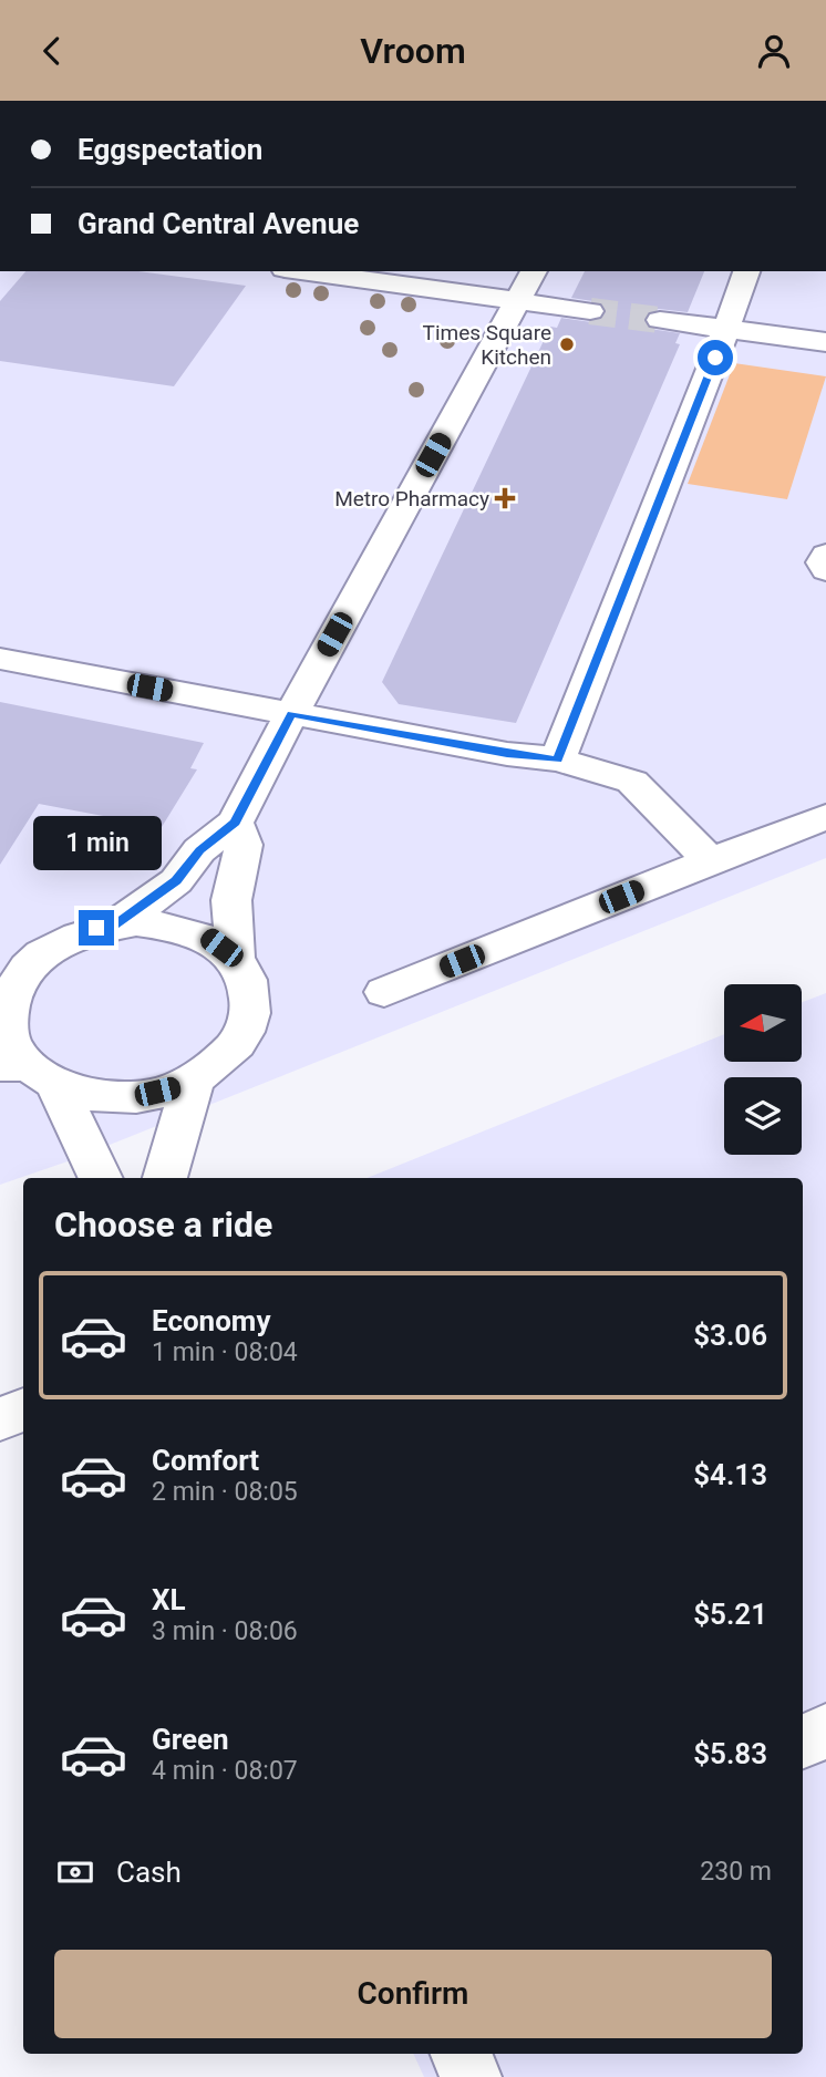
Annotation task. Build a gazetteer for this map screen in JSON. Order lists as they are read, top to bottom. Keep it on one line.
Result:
{"places":{"other":["Times Square Kitchen"],"health":["Metro Pharmacy"]},"north":"left","page":{"header":"Vroom","banner":["Eggspectation","Grand Central Avenue"],"bubble":"1 min","heading":"Choose a ride","list":[{"name":"Economy","note":"1 min · 08:04","value":"$3.06"},{"name":"Comfort","note":"2 min · 08:05","value":"$4.13"},{"name":"XL","note":"3 min · 08:06","value":"$5.21"},{"name":"Green","note":"4 min · 08:07","value":"$5.83"}],"pay":["Cash","230 m"],"buttons":"Confirm"}}
